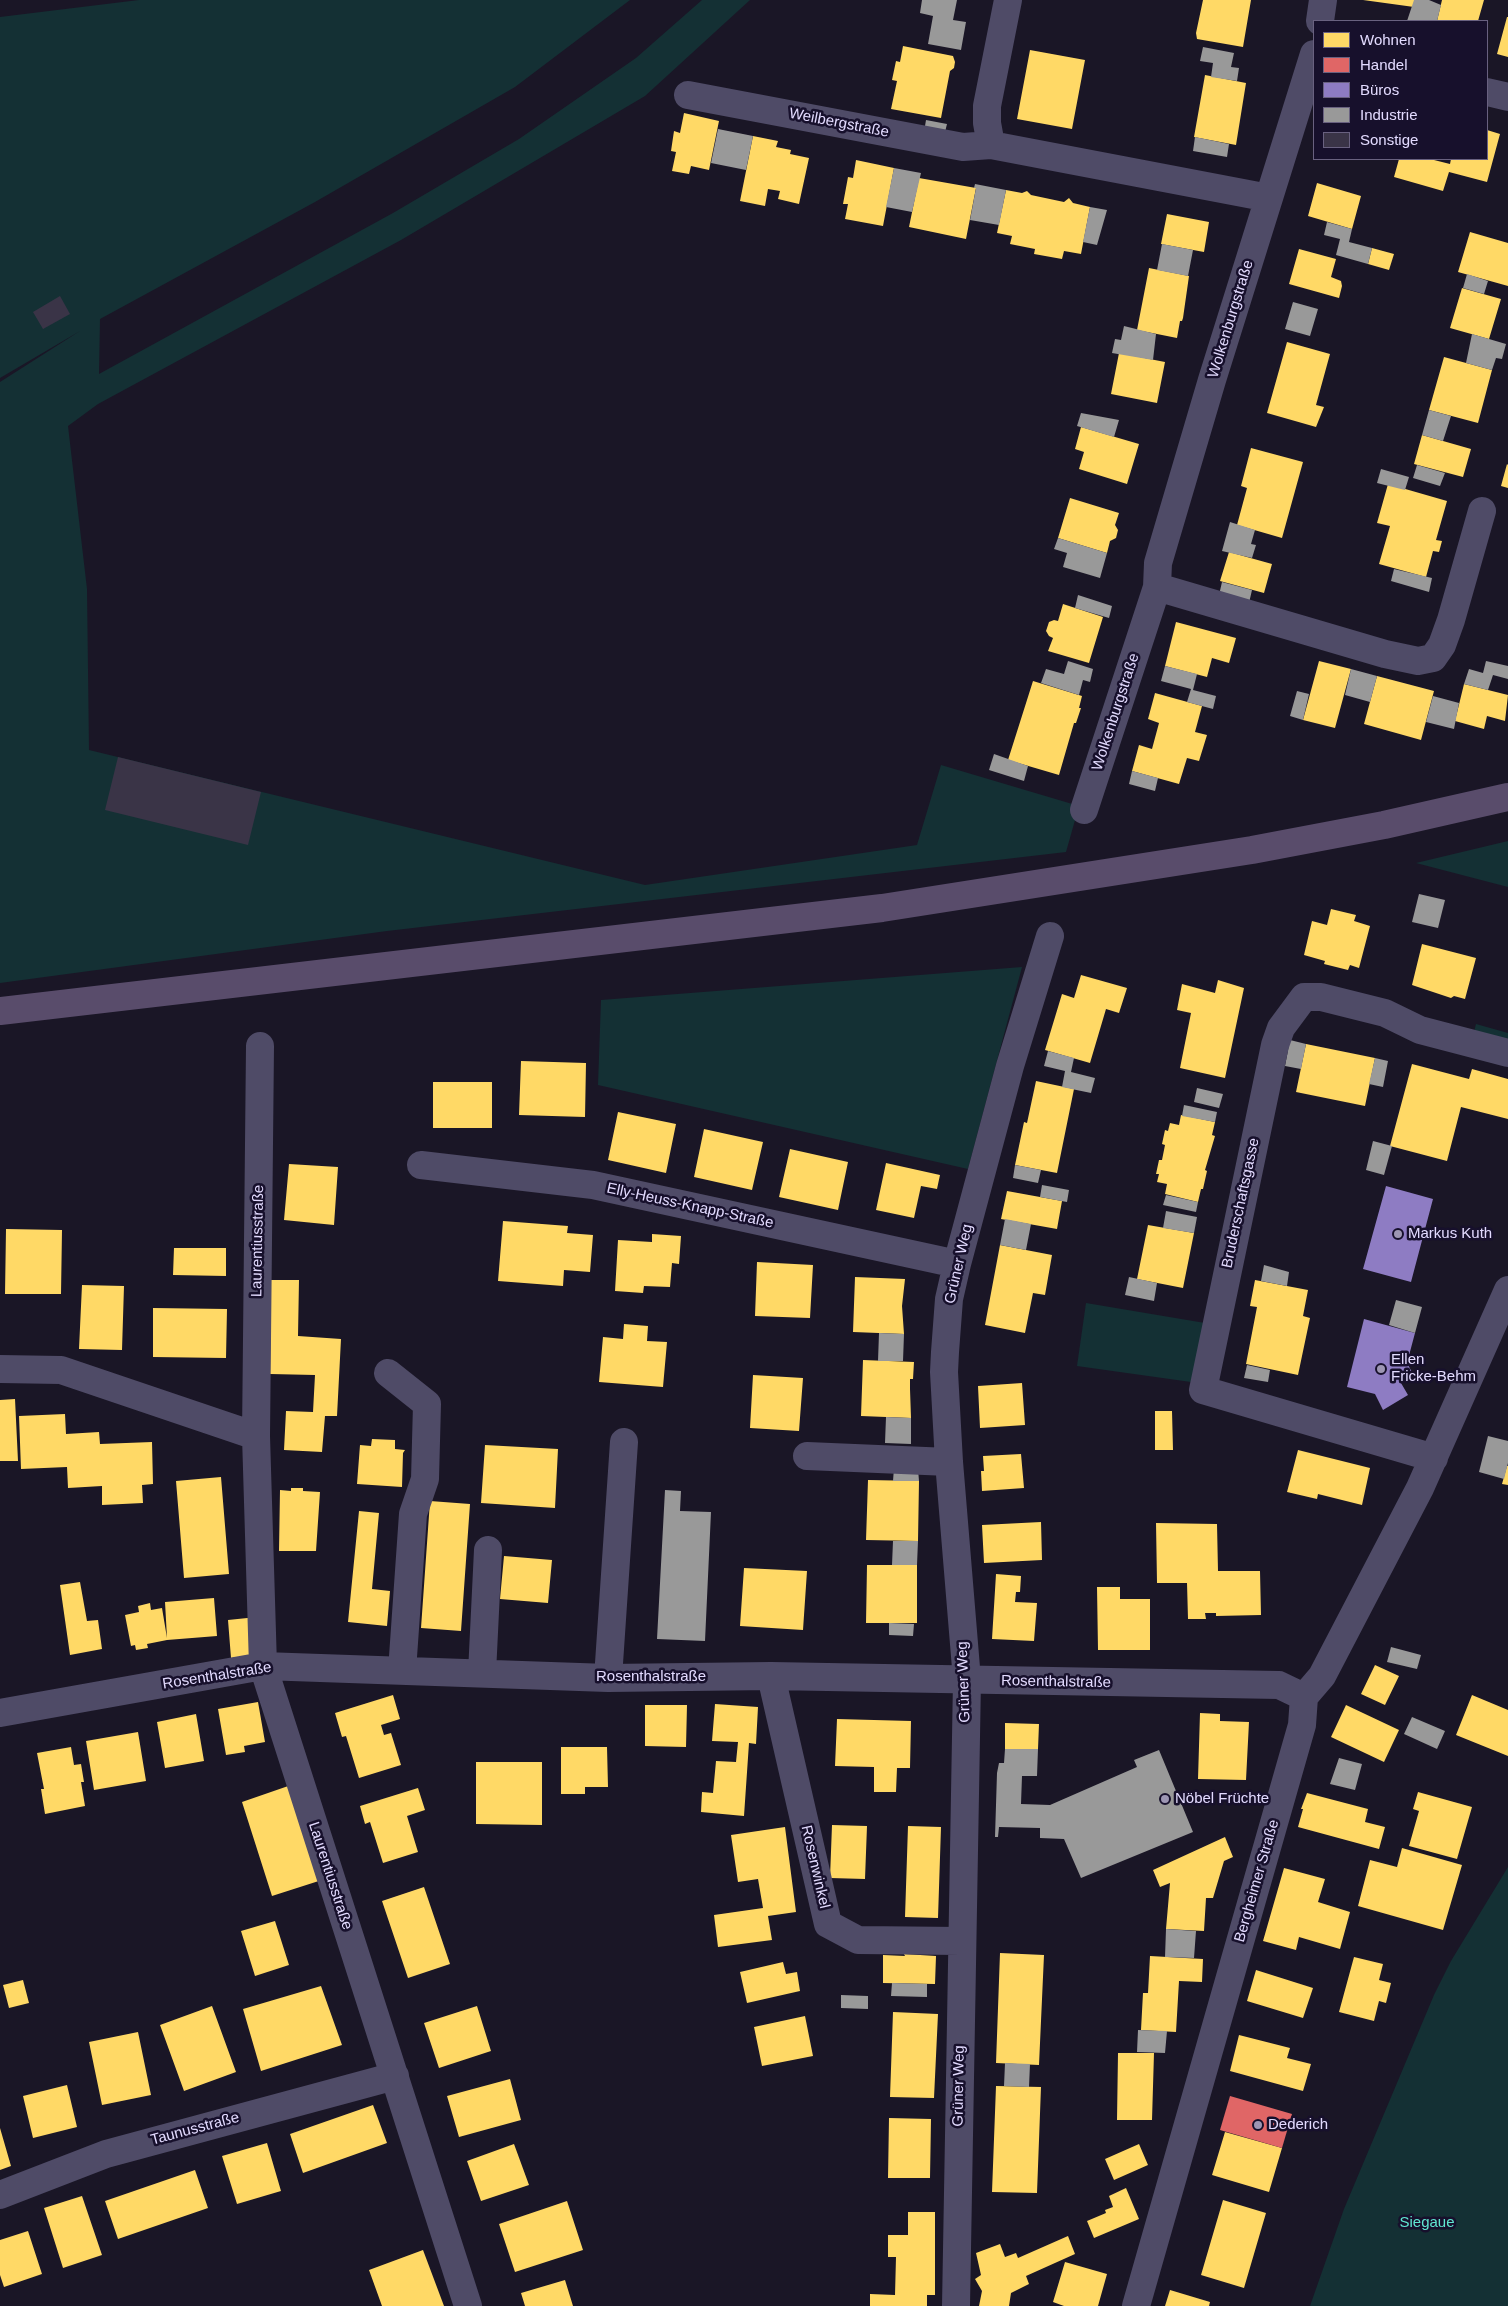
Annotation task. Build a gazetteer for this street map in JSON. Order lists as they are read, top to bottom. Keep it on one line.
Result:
{"streets":{"street":["Weilbergstraße","Wolkenburgstraße","Bruderschaftsgasse","Elly-Heuss-Knapp-Straße","Laurentiusstraße","Grüner Weg","Rosenthalstraße","Rosenwinkel","Bergheimer Straße","Taunusstraße"]},"crossings":[["Weilbergstraße","Wolkenburgstraße"],["Elly-Heuss-Knapp-Straße","Grüner Weg"],["Laurentiusstraße","Rosenthalstraße"],["Laurentiusstraße","Taunusstraße"],["Grüner Weg","Rosenthalstraße"],["Grüner Weg","Rosenwinkel"],["Rosenthalstraße","Rosenwinkel"],["Rosenthalstraße","Bergheimer Straße"]],"parks":["Siegaue"],"places":["Markus Kuth","Ellen Fricke-Behm","Nöbel Früchte","Dederich"],"legend":["Wohnen","Handel","Büros","Industrie","Sonstige"]}
